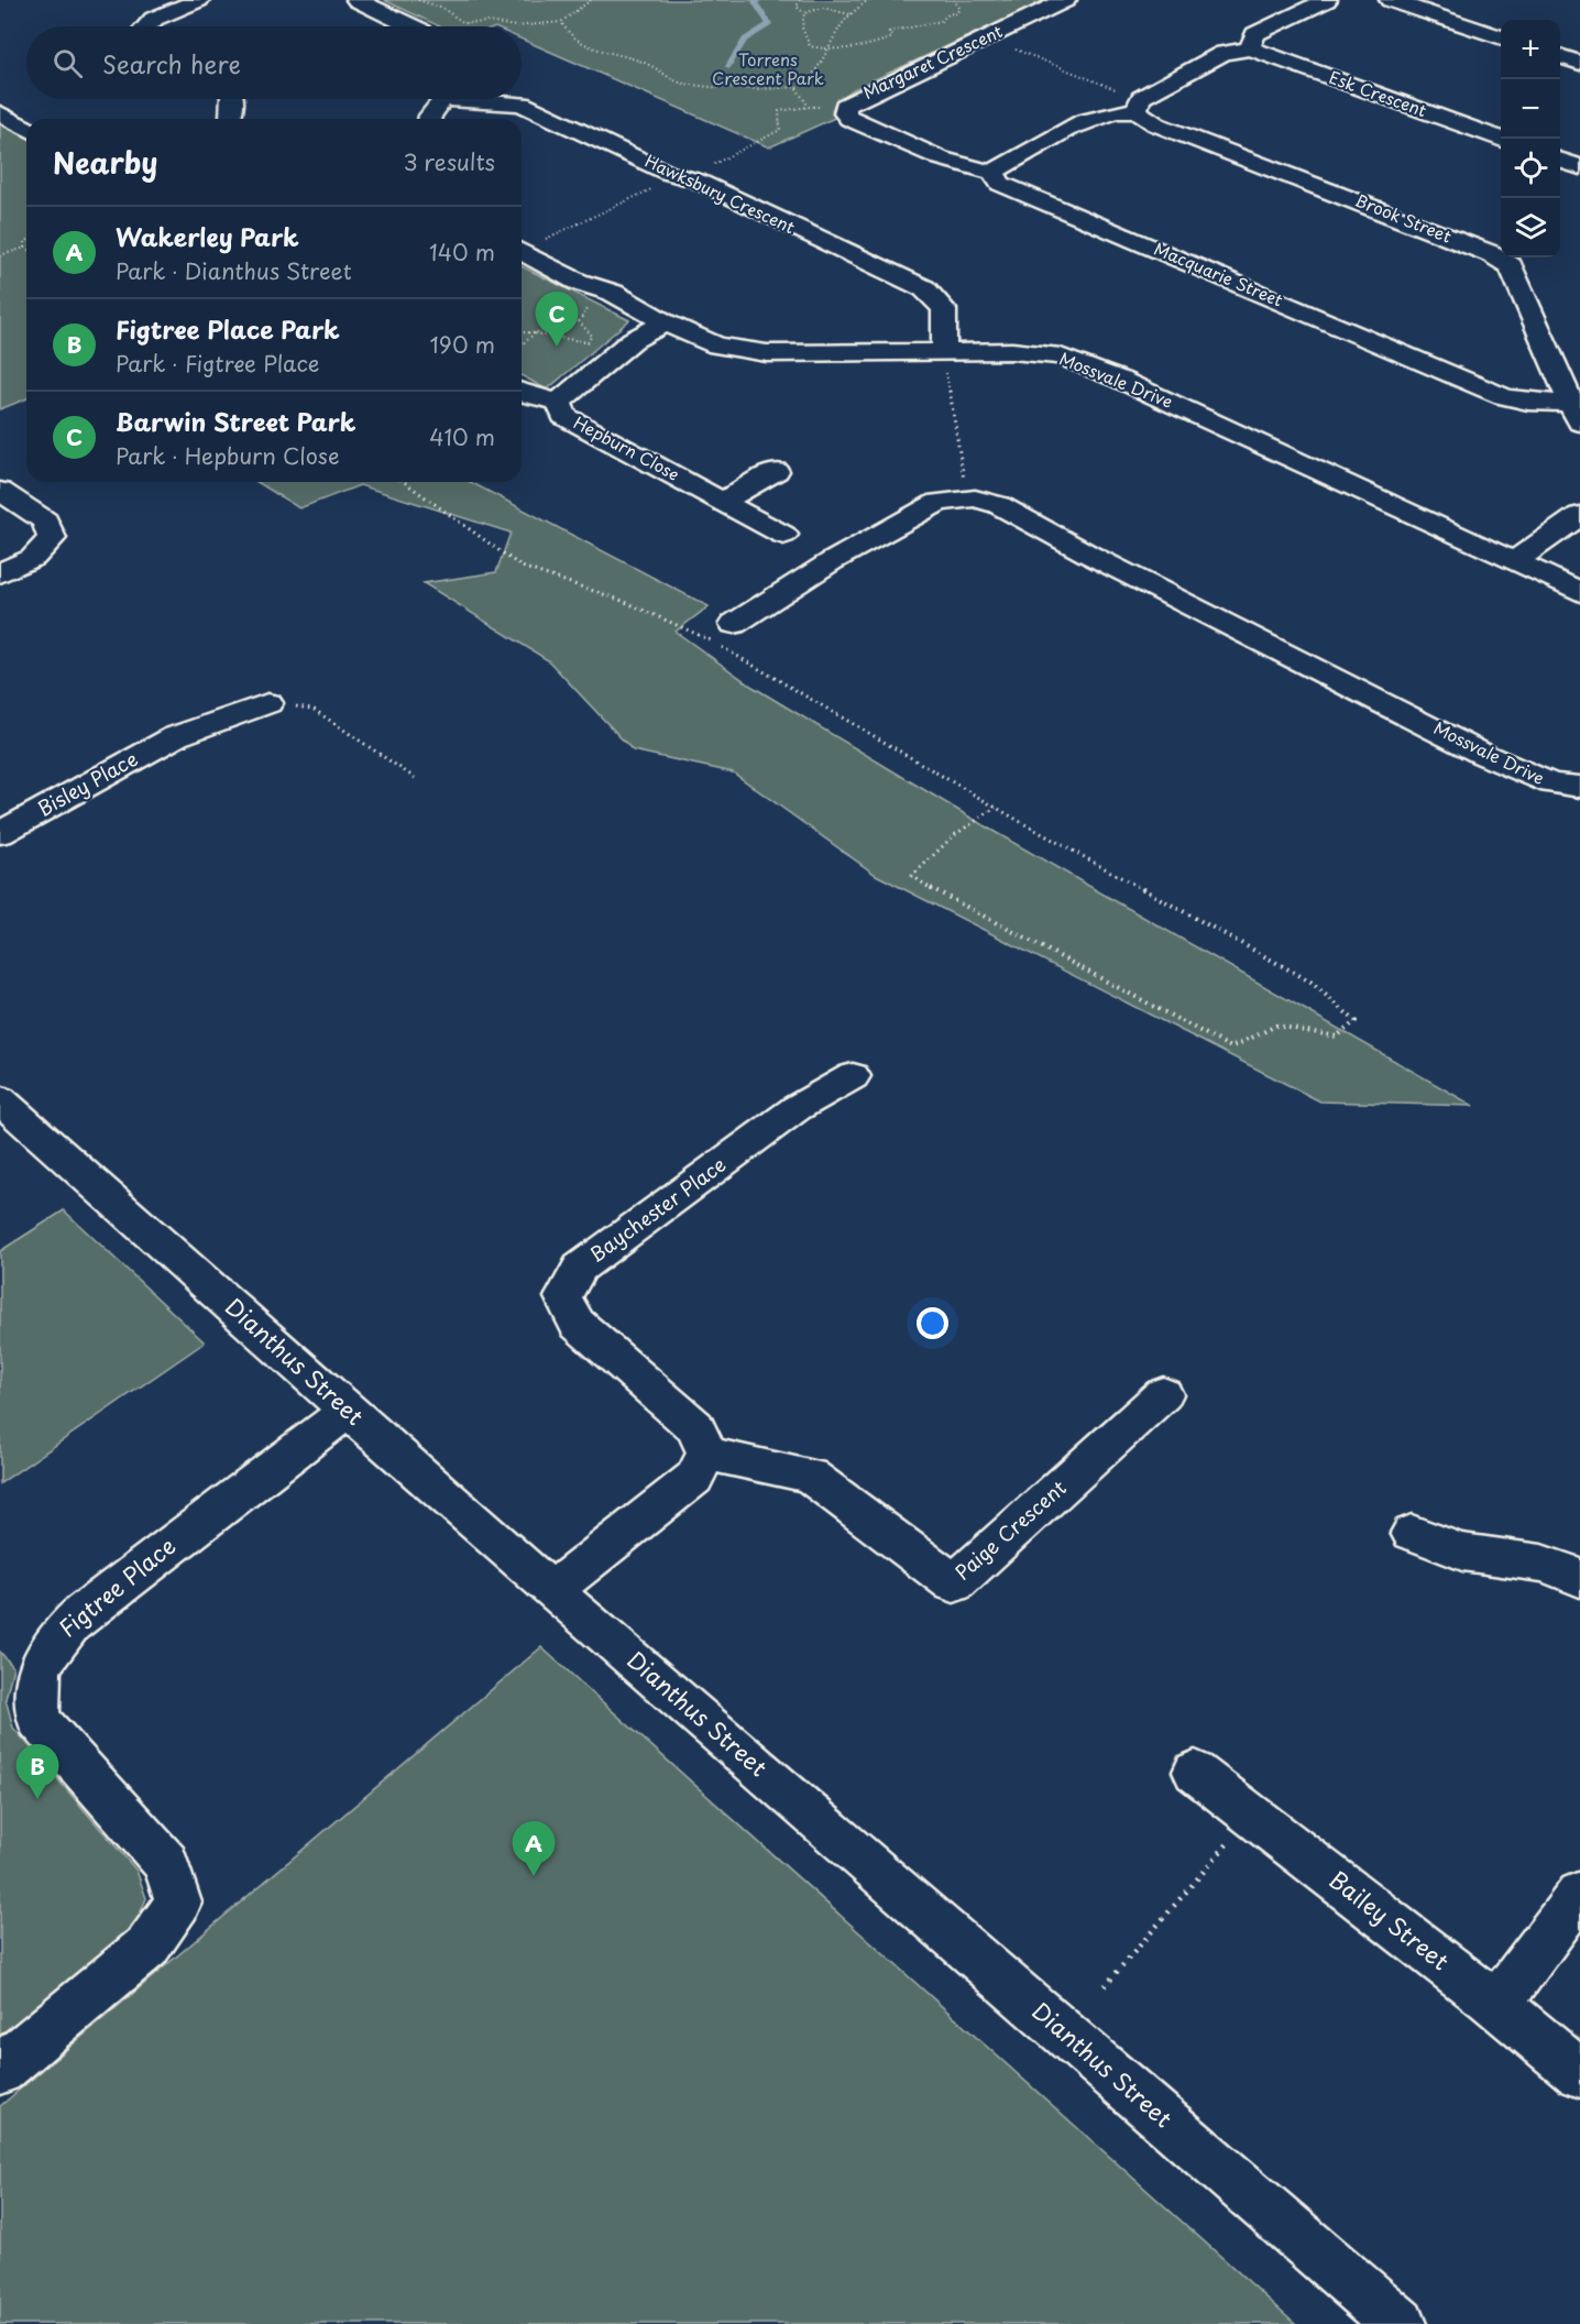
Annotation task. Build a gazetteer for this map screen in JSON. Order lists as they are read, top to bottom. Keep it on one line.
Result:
{"streets":{"street":["Margaret Crescent","Esk Crescent","Hawksbury Crescent","Brook Street","Macquarie Street","Mossvale Drive","Hepburn Close","Bisley Place","Baychester Place","Dianthus Street","Paige Crescent","Figtree Place","Bailey Street"]},"crossings":[["Margaret Crescent","Macquarie Street"],["Hawksbury Crescent","Mossvale Drive"],["Brook Street","Macquarie Street"],["Mossvale Drive","Hepburn Close"],["Baychester Place","Paige Crescent"],["Dianthus Street","Figtree Place"]],"parks":["Torrens Crescent Park"],"page":{"map_buttons":["+","−"],"search":"Search here","heading":["Nearby","3 results"],"list":[{"mark":"A","name":"Wakerley Park","note":"Park · Dianthus Street","value":"140 m"},{"mark":"B","name":"Figtree Place Park","note":"Park · Figtree Place","value":"190 m"},{"mark":"C","name":"Barwin Street Park","note":"Park · Hepburn Close","value":"410 m"}],"pins":["C","B","A"]}}
